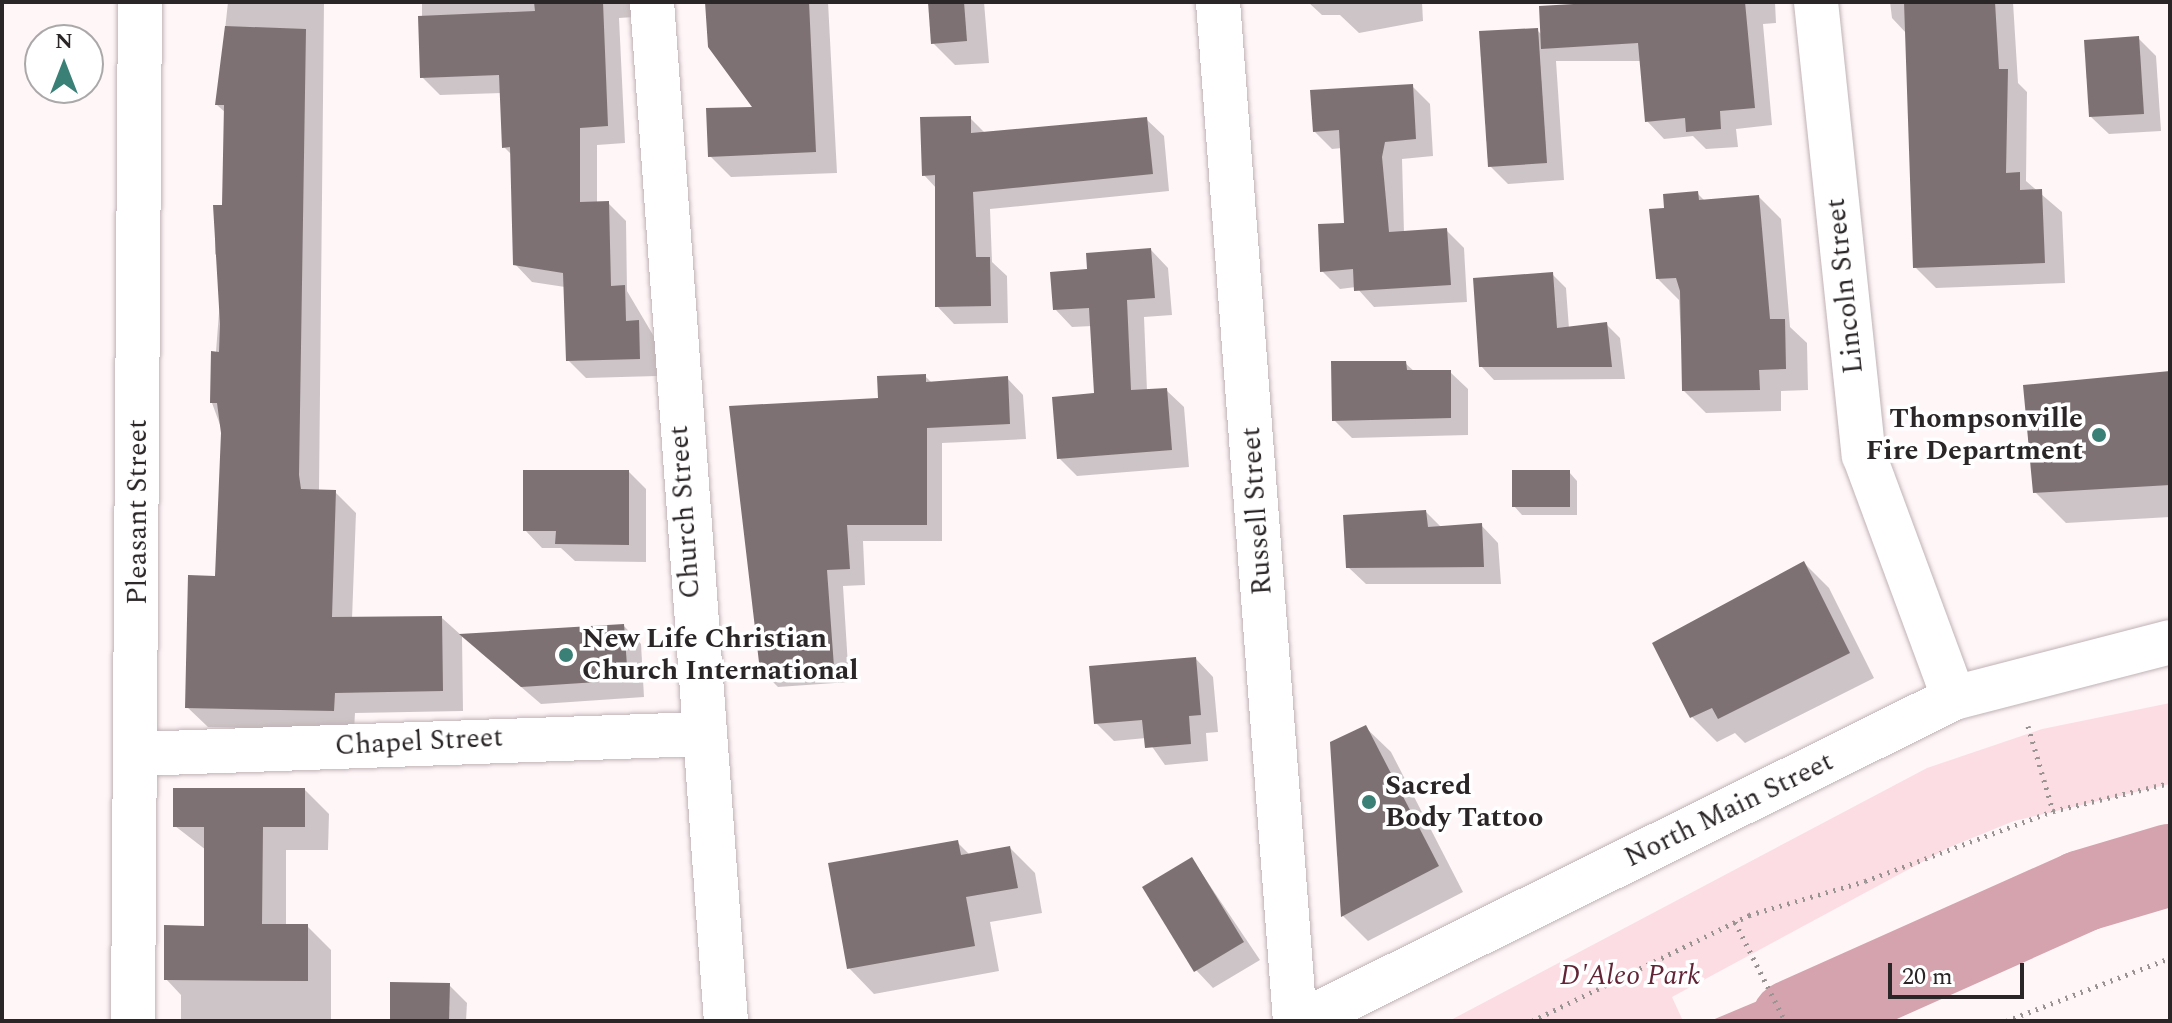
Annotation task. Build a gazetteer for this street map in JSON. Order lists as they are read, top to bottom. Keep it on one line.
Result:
{"streets":{"street":["Lincoln Street","Russell Street","Pleasant Street","Church Street","Chapel Street","North Main Street"]},"crossings":[["Lincoln Street","North Main Street"],["Pleasant Street","Chapel Street"],["Church Street","Chapel Street"]],"parks":["D'Aleo Park"],"places":["Thompsonville Fire Department","New Life Christian Church International","Sacred Body Tattoo"],"scale_bar":"20 m","north":"top"}
